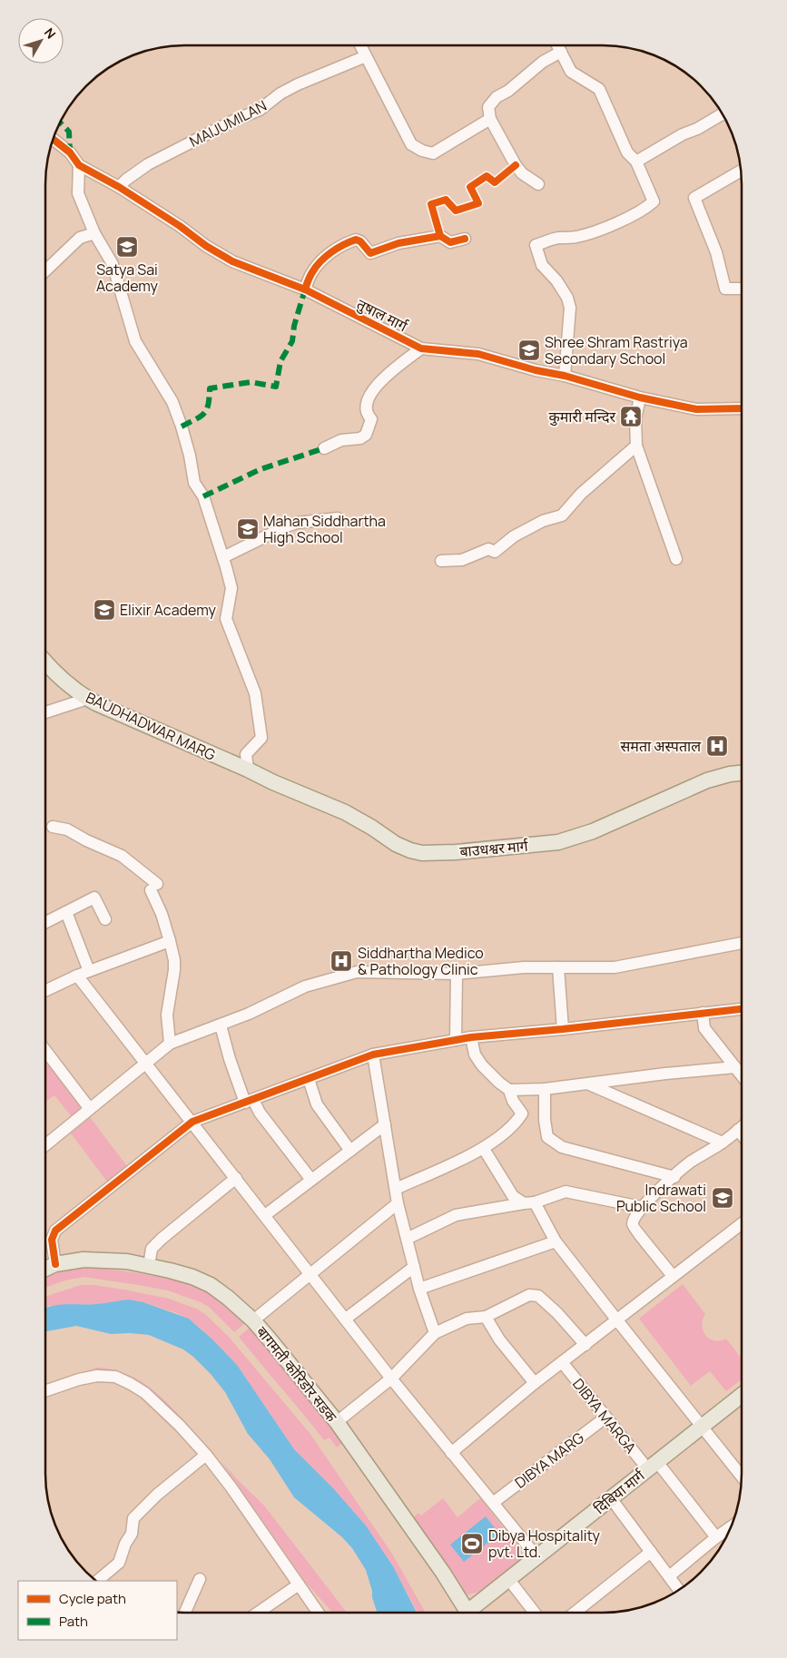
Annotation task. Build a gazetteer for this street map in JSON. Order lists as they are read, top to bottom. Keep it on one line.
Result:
{"streets":{"main road":["BAUDHADWAR MARG","बाउधश्वर मार्ग","बागमती कोरिडोर सडक","दिबिया मार्ग"],"street":["MAIJUMILAN","तुषाल मार्ग","DIBYA MARGA","DIBYA MARG"]},"crossings":[["MAIJUMILAN","तुषाल मार्ग"],["BAUDHADWAR MARG","बाउधश्वर मार्ग"],["DIBYA MARGA","DIBYA MARG"],["DIBYA MARGA","दिबिया मार्ग"]],"places":{"school or university":["Satya Sai Academy","Shree Shram Rastriya Secondary School","Mahan Siddhartha High School","Elixir Academy","Indrawati Public School"],"temple":["कुमारी मन्दिर"],"hospital":["समता अस्पताल","Siddhartha Medico & Pathology Clinic"],"sports":["Dibya Hospitality pvt. Ltd."]},"legend":["Cycle path","Path"],"north":"top right"}
